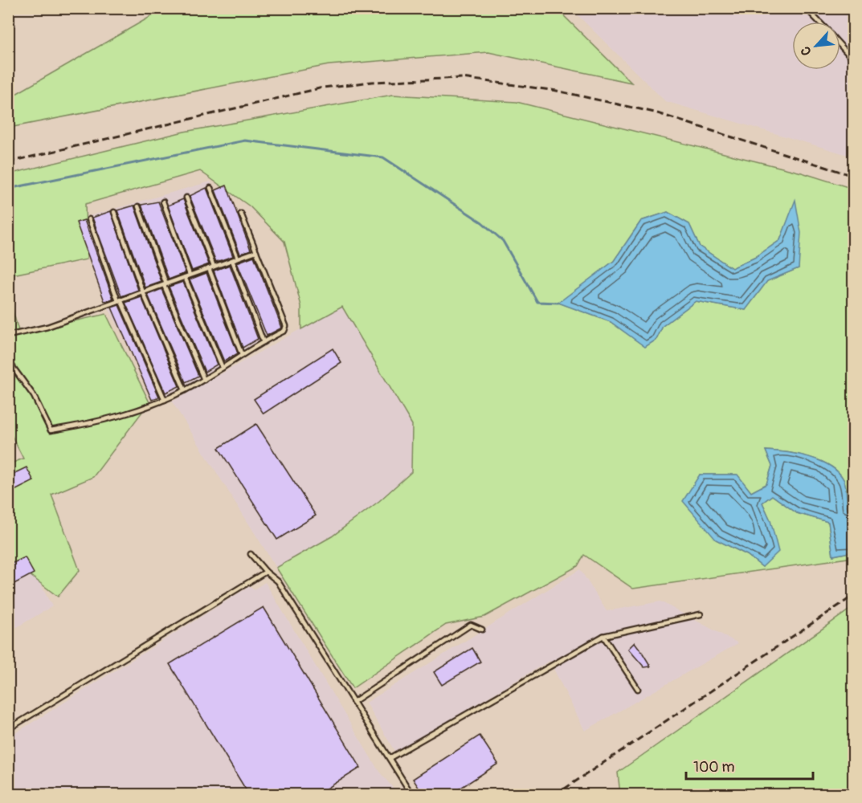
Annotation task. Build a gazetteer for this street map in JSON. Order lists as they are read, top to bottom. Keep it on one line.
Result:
{"scale_bar":"100 m","north":"bottom left"}
